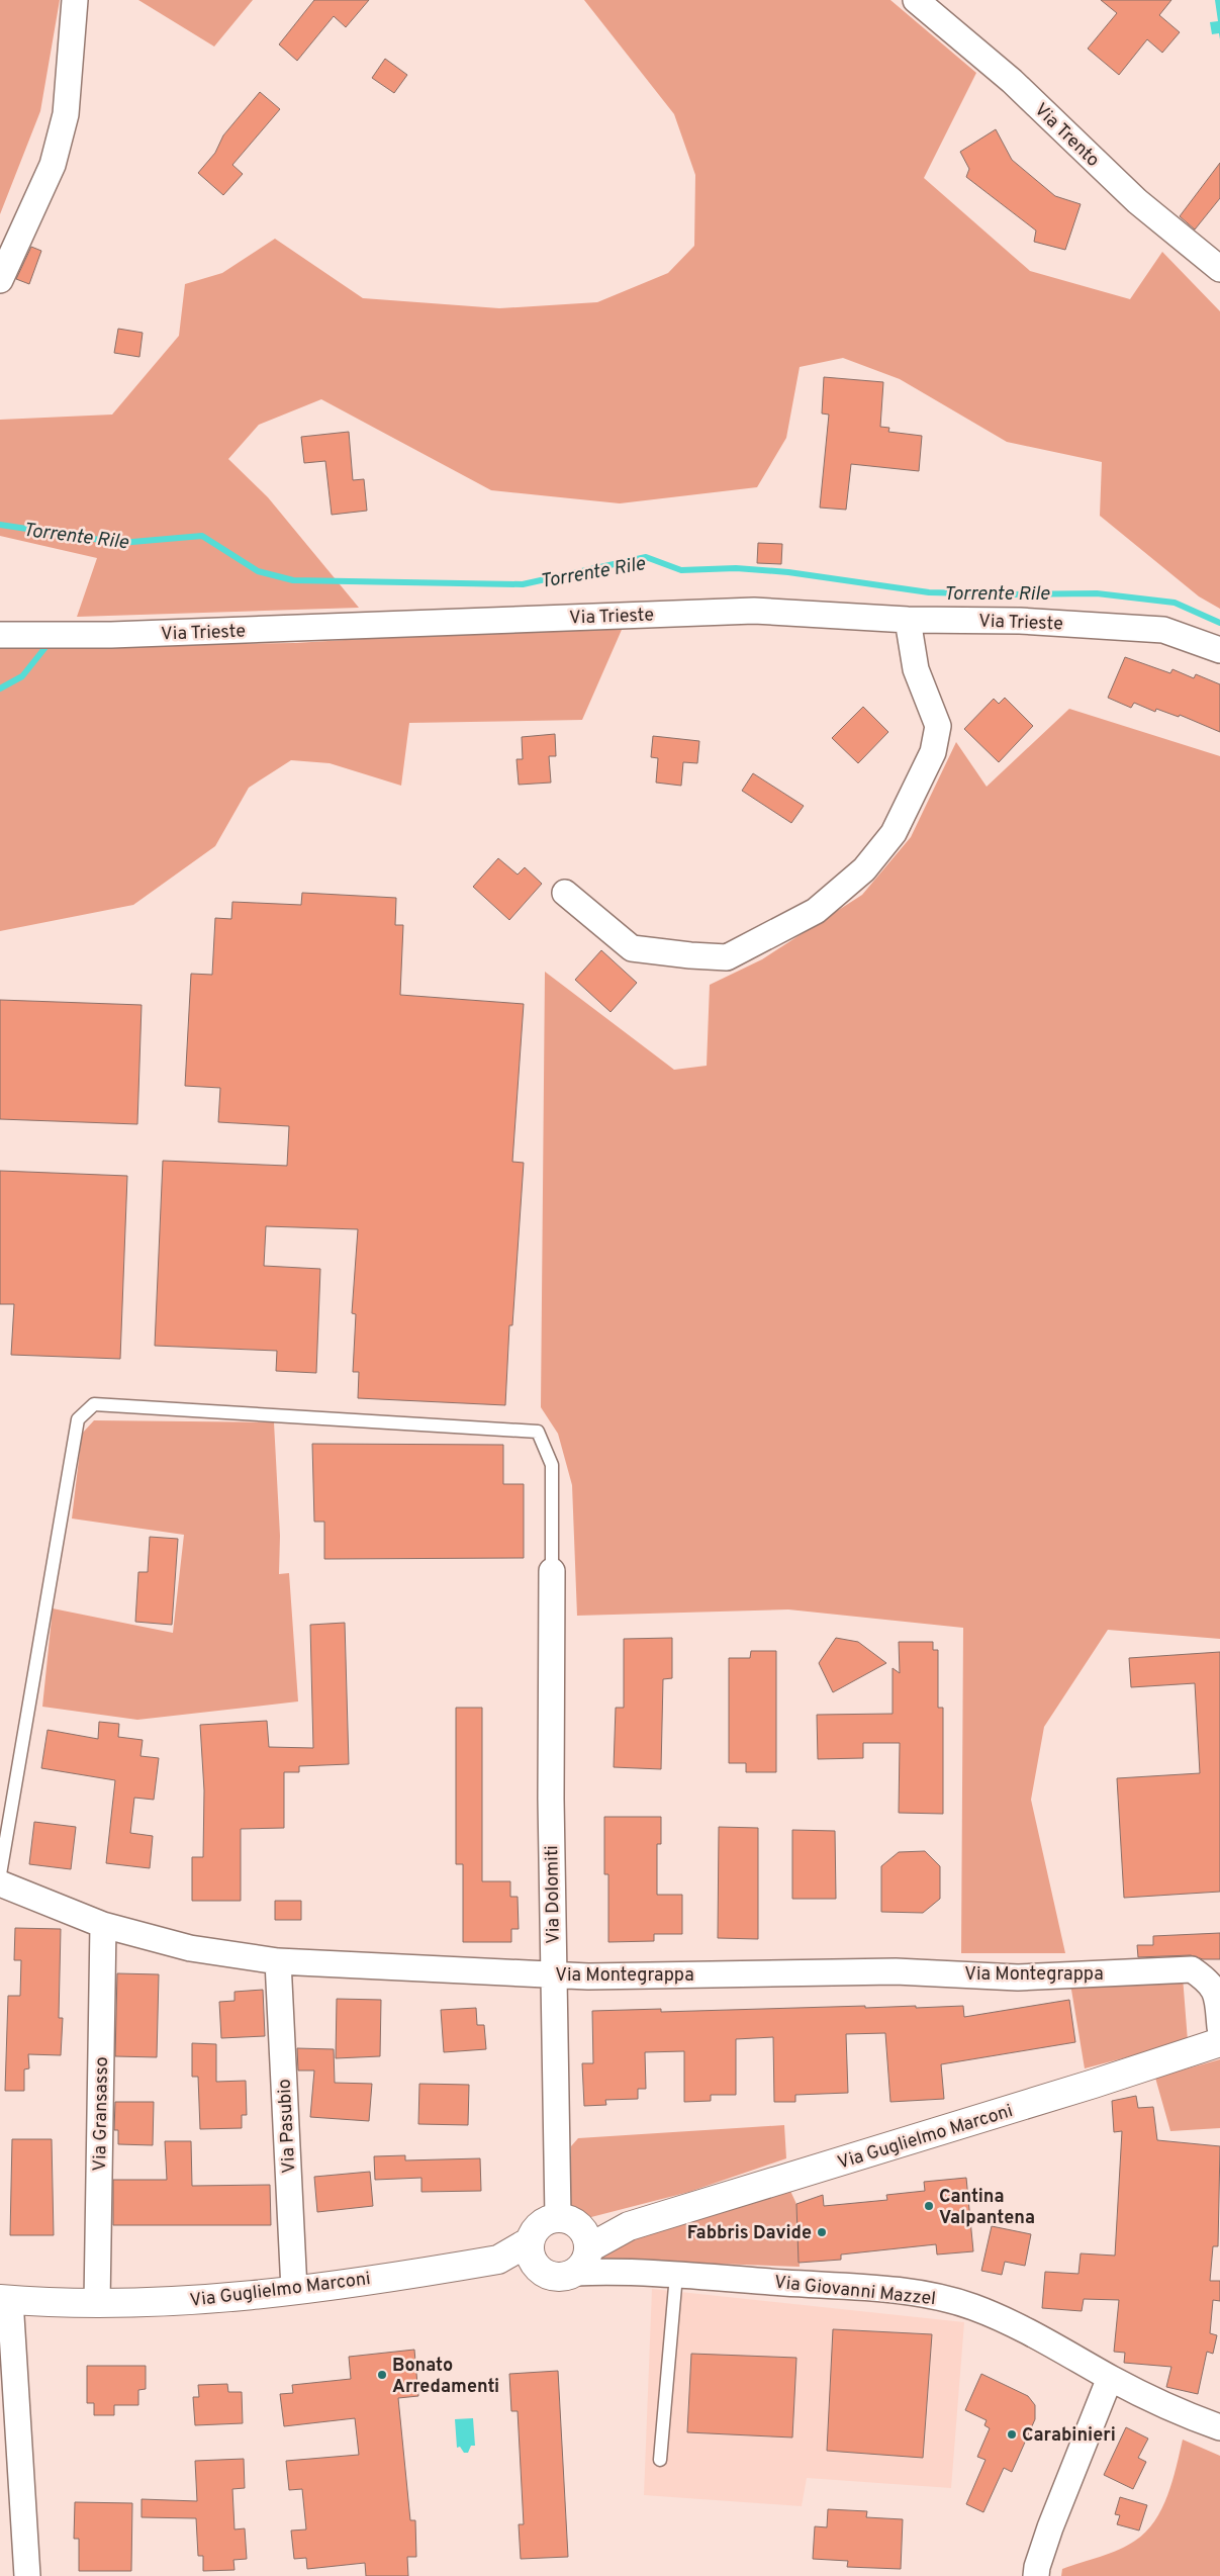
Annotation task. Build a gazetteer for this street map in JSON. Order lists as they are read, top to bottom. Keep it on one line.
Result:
{"streets":{"street":["Via Trento","Via Trieste","Via Dolomiti","Via Montegrappa","Via Gransasso","Via Pasubio","Via Guglielmo Marconi","Via Giovanni Mazzel"]},"crossings":[["Via Dolomiti","Via Montegrappa"],["Via Dolomiti","Via Guglielmo Marconi"],["Via Dolomiti","Via Giovanni Mazzel"],["Via Montegrappa","Via Gransasso"],["Via Montegrappa","Via Pasubio"],["Via Gransasso","Via Guglielmo Marconi"],["Via Pasubio","Via Guglielmo Marconi"],["Via Guglielmo Marconi","Via Giovanni Mazzel"]],"water":["Torrente Rile"],"places":["Cantina Valpantena","Fabbris Davide","Bonato Arredamenti","Carabinieri"]}
